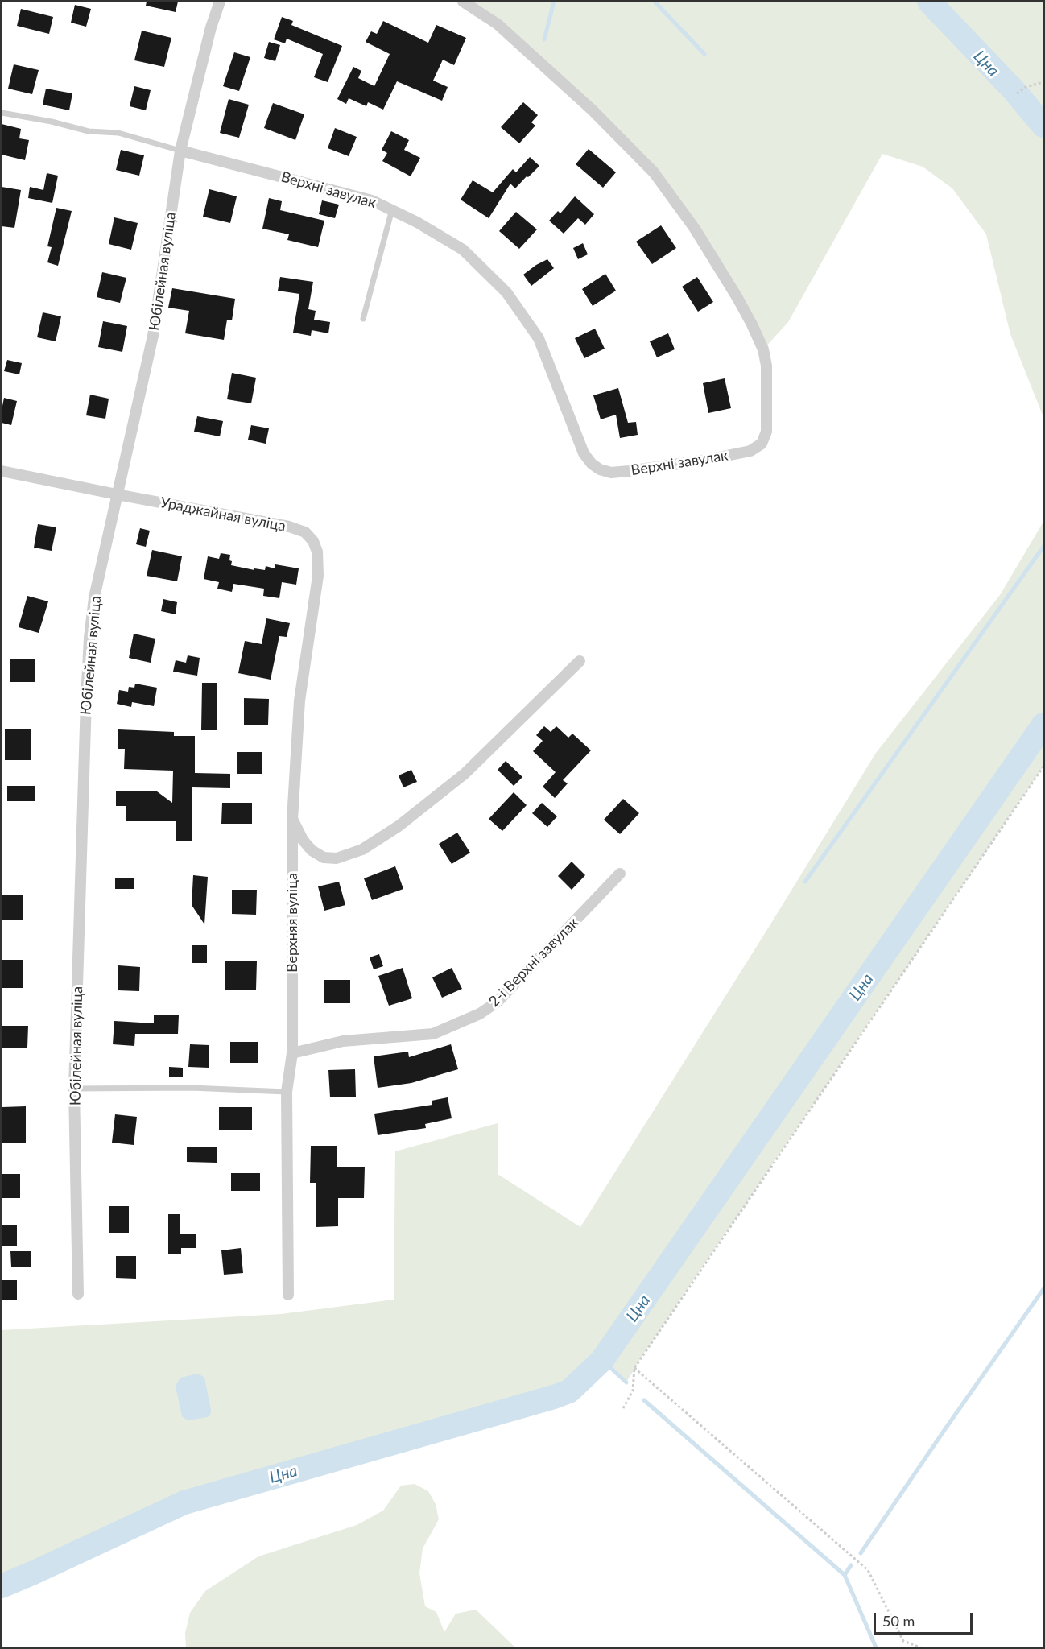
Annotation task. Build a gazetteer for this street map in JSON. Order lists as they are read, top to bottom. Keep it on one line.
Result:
{"streets":{"street":["Верхні завулак","Юбілейная вуліца","Ураджайная вуліца","Верхняя вуліца","2-і Верхні завулак"]},"crossings":[["Верхні завулак","Юбілейная вуліца"],["Юбілейная вуліца","Ураджайная вуліца"],["Ураджайная вуліца","Верхняя вуліца"],["Верхняя вуліца","2-і Верхні завулак"]],"water":["Цна"],"scale_bar":"50 m"}
